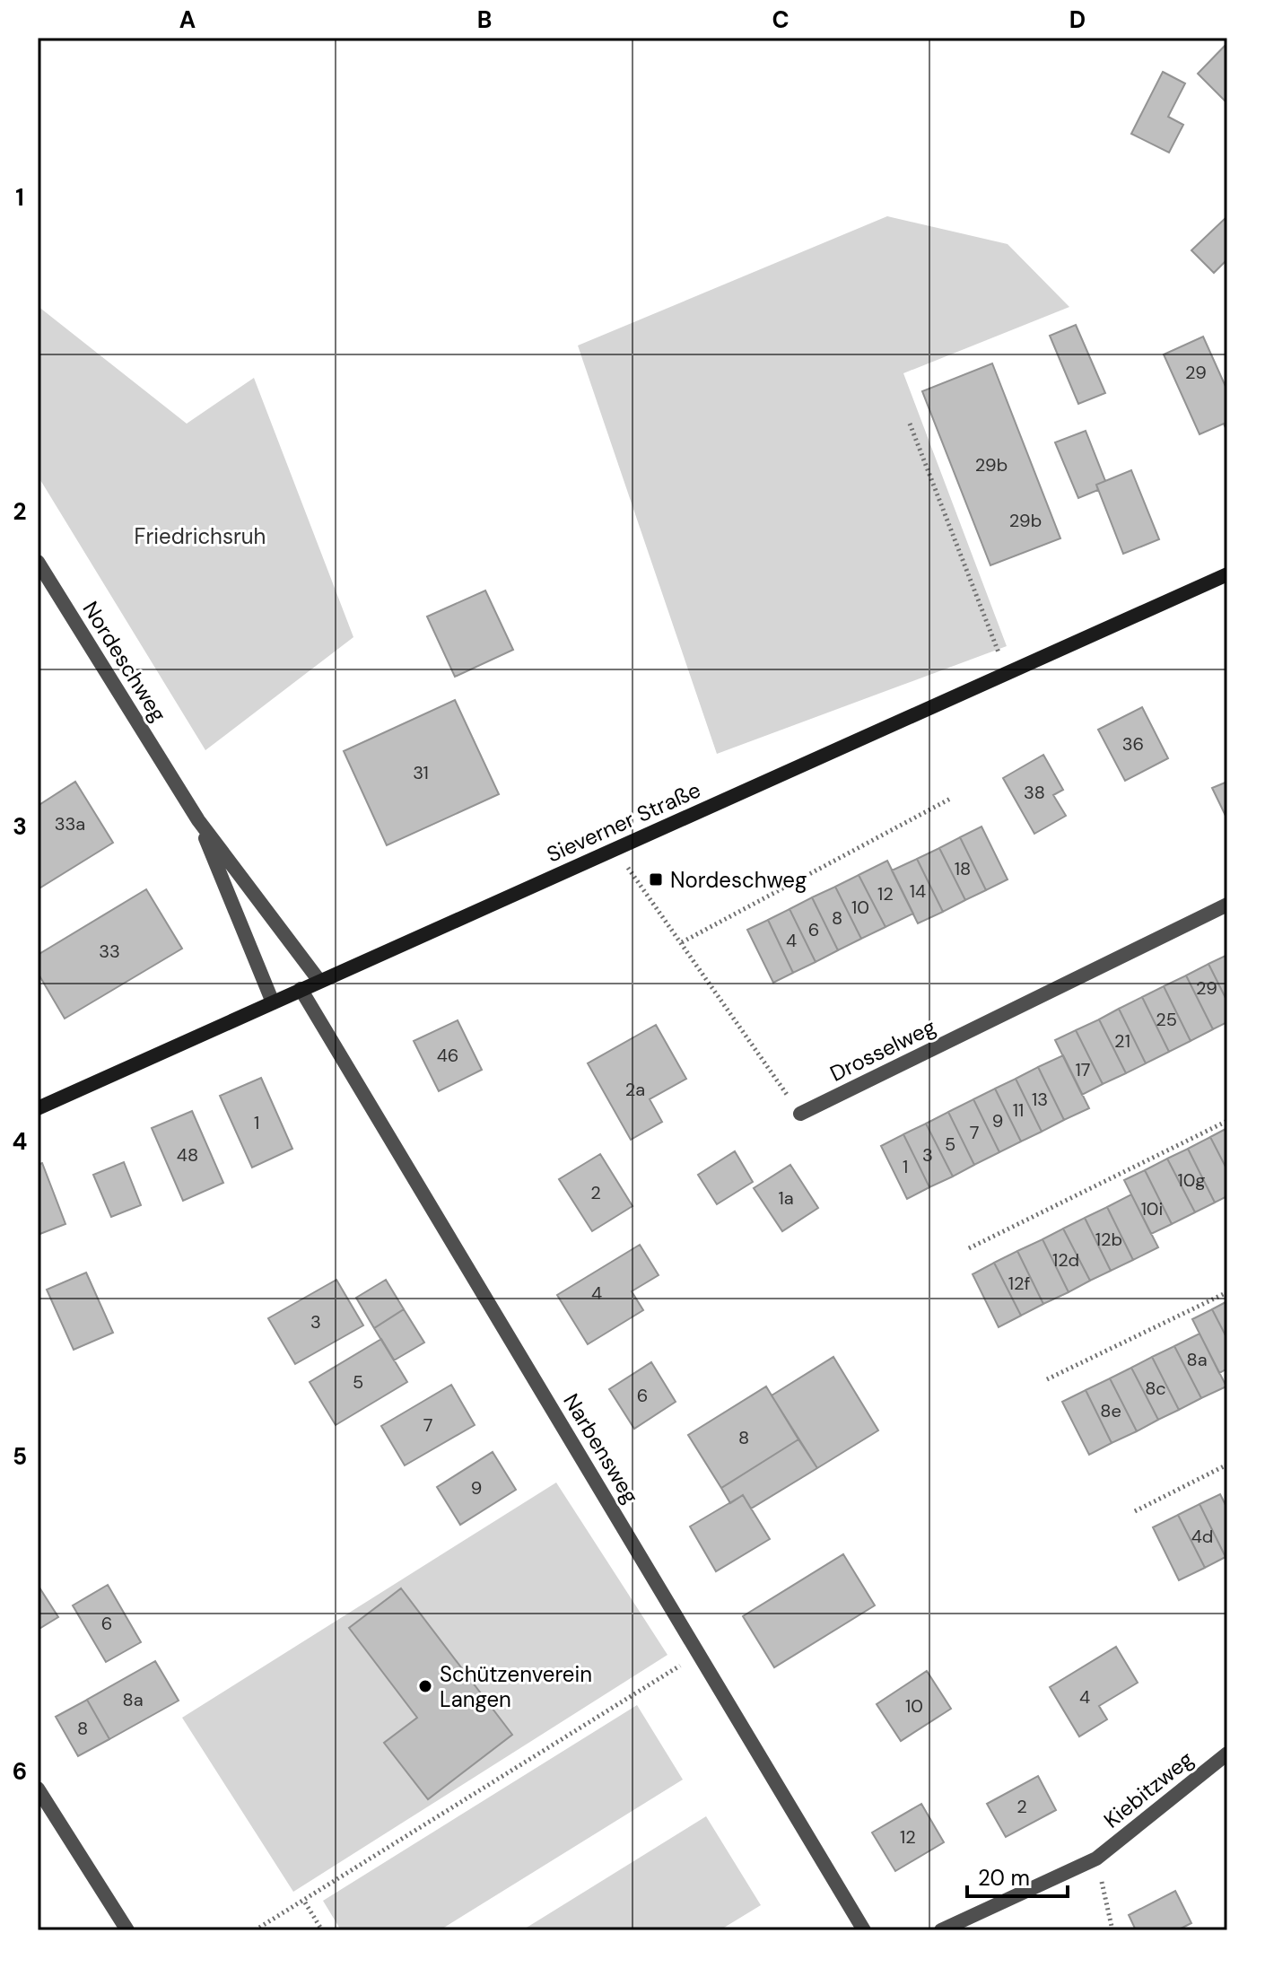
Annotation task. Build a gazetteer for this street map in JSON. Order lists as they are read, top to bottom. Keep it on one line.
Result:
{"streets":{"main road":["Sieverner Straße"],"street":["Nordeschweg","Drosselweg","Narbensweg","Kiebitzweg"]},"crossings":[["Nordeschweg","Sieverner Straße"],["Sieverner Straße","Narbensweg"]],"parks":["Friedrichsruh"],"places":{"transit":["Nordeschweg"],"other":["Schützenverein Langen"]},"house_numbers":["29","29b","29b","36","31","38","33a","18","14","12","10","8","6","4","33","29","25","21","46","17","2a","13","11","9","1","7","5","48","3","1","10g","2","1a","10i","12b","12d","12f","4","3","8a","5","8c","6","8e","7","8","9","4d","6","4","8a","10","8","2","12"],"scale_bar":"20 m","grid":{"columns":["A","B","C","D"],"rows":["1","2","3","4","5","6"]}}
